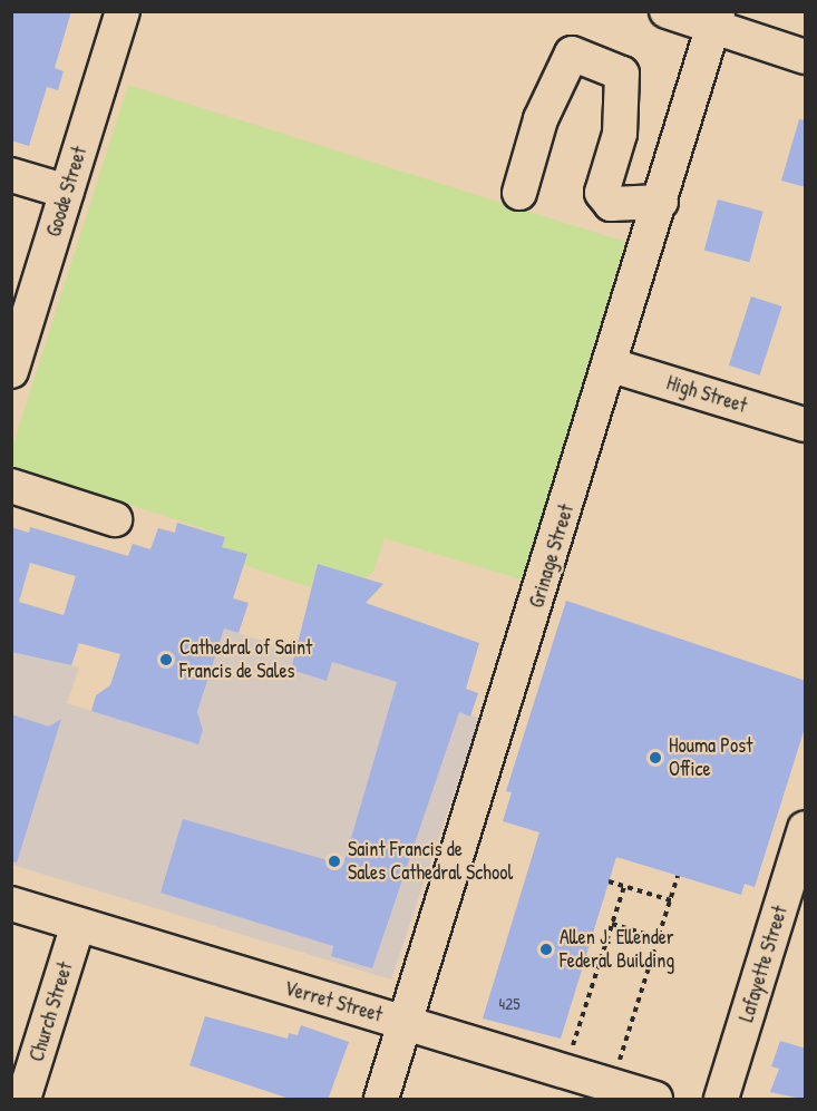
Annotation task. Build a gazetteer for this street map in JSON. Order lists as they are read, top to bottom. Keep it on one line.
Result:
{"streets":{"street":["Goode Street","High Street","Grinage Street","Lafayette Street","Verret Street","Church Street"]},"crossings":[["High Street","Grinage Street"],["Grinage Street","Verret Street"],["Verret Street","Church Street"]],"places":["Cathedral of Saint Francis de Sales","Houma Post Office","Saint Francis de Sales Cathedral School","Allen J. Ellender Federal Building"],"house_numbers":["425"]}
